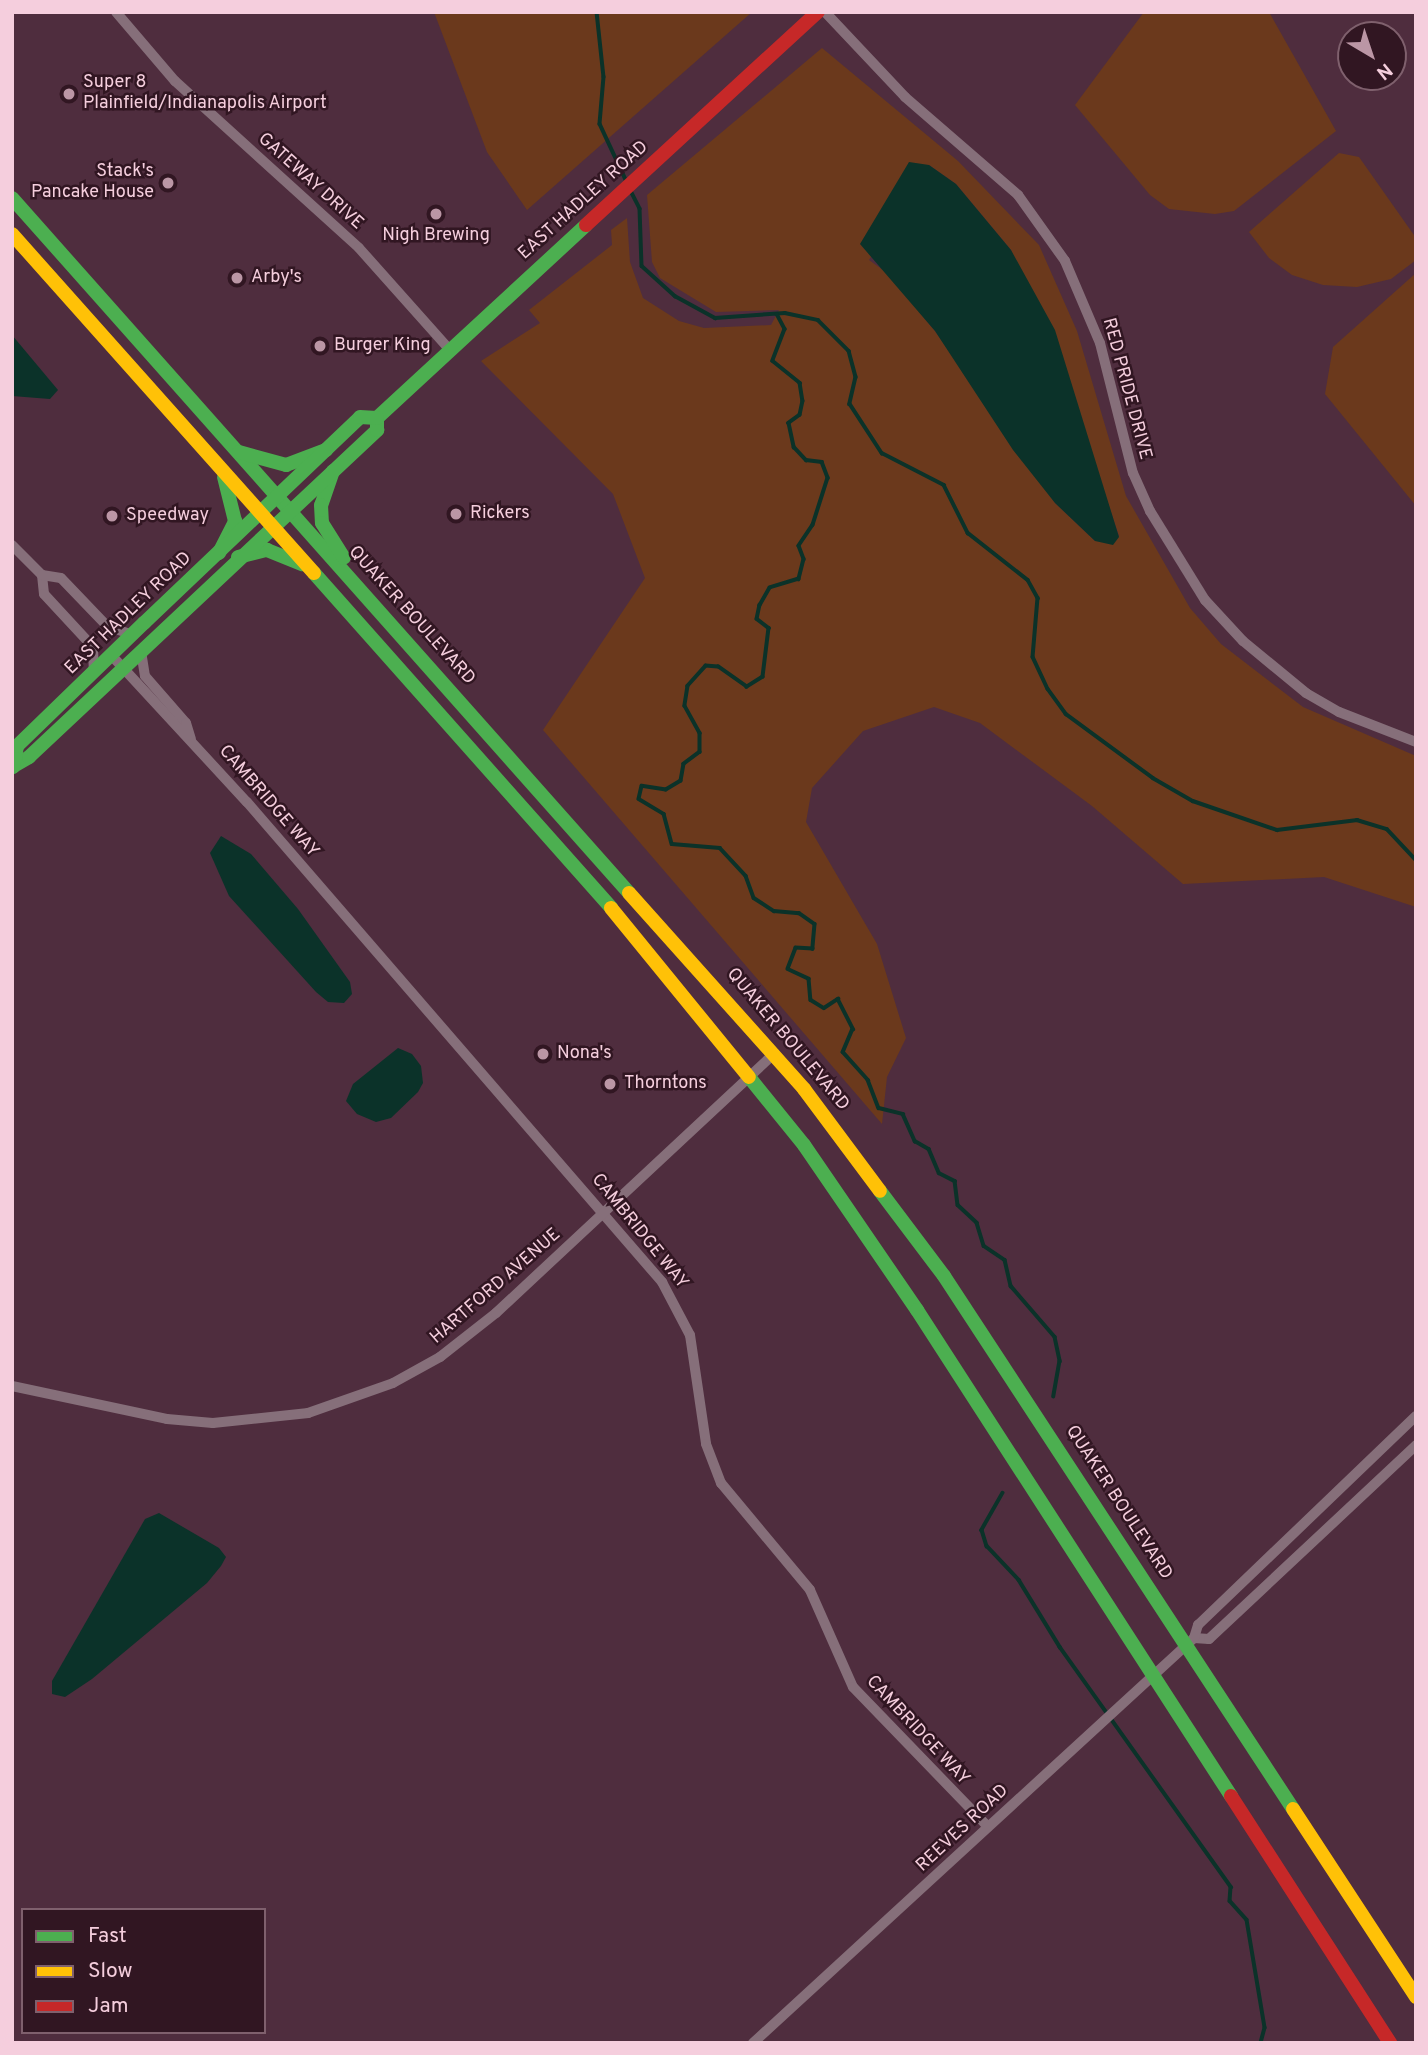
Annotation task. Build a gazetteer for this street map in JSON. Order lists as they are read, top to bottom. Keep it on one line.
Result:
{"streets":{"main road":["EAST HADLEY ROAD","QUAKER BOULEVARD"],"street":["GATEWAY DRIVE","RED PRIDE DRIVE","CAMBRIDGE WAY","HARTFORD AVENUE","REEVES ROAD"]},"crossings":[["GATEWAY DRIVE","EAST HADLEY ROAD"],["EAST HADLEY ROAD","QUAKER BOULEVARD"],["EAST HADLEY ROAD","CAMBRIDGE WAY"],["QUAKER BOULEVARD","HARTFORD AVENUE"],["QUAKER BOULEVARD","REEVES ROAD"],["CAMBRIDGE WAY","HARTFORD AVENUE"],["CAMBRIDGE WAY","REEVES ROAD"]],"places":["Super 8 Plainfield/Indianapolis Airport","Stack's Pancake House","Nigh Brewing","Arby's","Burger King","Rickers","Speedway","Nona's","Thorntons"],"legend":["Fast","Slow","Jam"],"north":"bottom right"}
